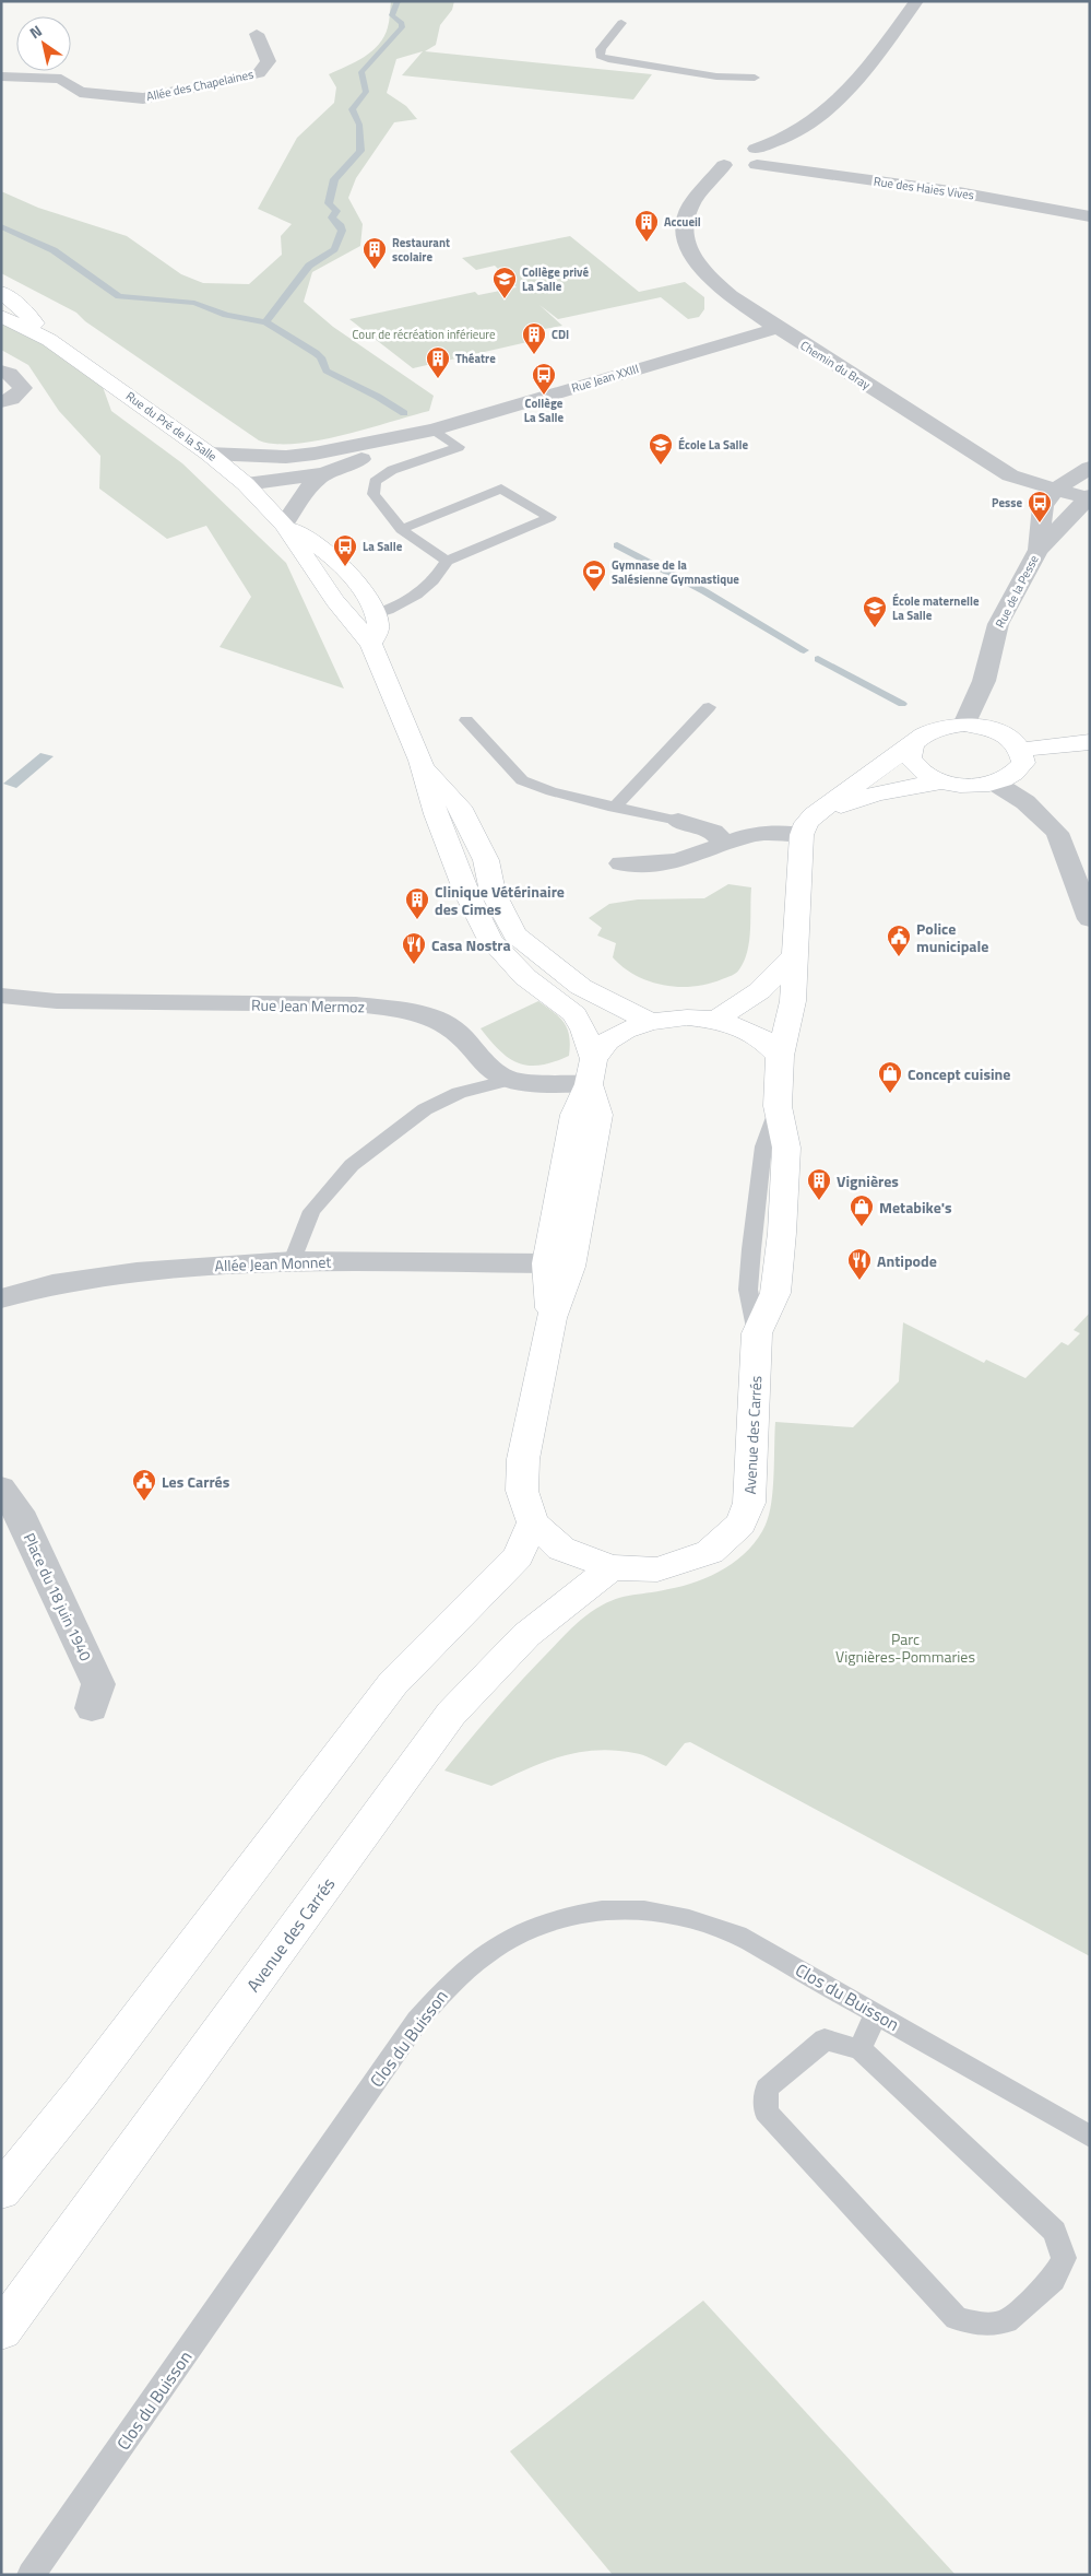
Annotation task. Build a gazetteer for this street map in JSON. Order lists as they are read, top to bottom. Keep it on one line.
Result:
{"streets":{"main road":["Rue du Pré de la Salle","Avenue des Carrés"],"street":["Allée des Chapelaines","Rue des Haies Vives","Chemin du Bray","Rue Jean XXIII","Rue de la Pesse","Rue Jean Mermoz","Allée Jean Monnet","Place du 18 juin 1940"],"lane":["Clos du Buisson"]},"crossings":[["Rue des Haies Vives","Chemin du Bray"],["Chemin du Bray","Rue Jean XXIII"],["Chemin du Bray","Rue de la Pesse"],["Rue Jean XXIII","Rue du Pré de la Salle"],["Rue du Pré de la Salle","Avenue des Carrés"],["Allée Jean Monnet","Avenue des Carrés"]],"parks":["Cour de récréation inférieure","Parc Vignières-Pommaries"],"places":{"building":["Accueil","Restaurant scolaire","CDI","Théatre","Clinique Vétérinaire des Cimes","Vignières"],"school or university":["Collège privé La Salle","École La Salle","École maternelle La Salle"],"bus stop":["Collège La Salle","Pesse","La Salle"],"sports":["Gymnase de la Salésienne Gymnastique"],"public building":["Police municipale","Les Carrés"],"restaurant":["Casa Nostra","Antipode"],"shop":["Concept cuisine","Metabike's"]},"north":"top left"}
